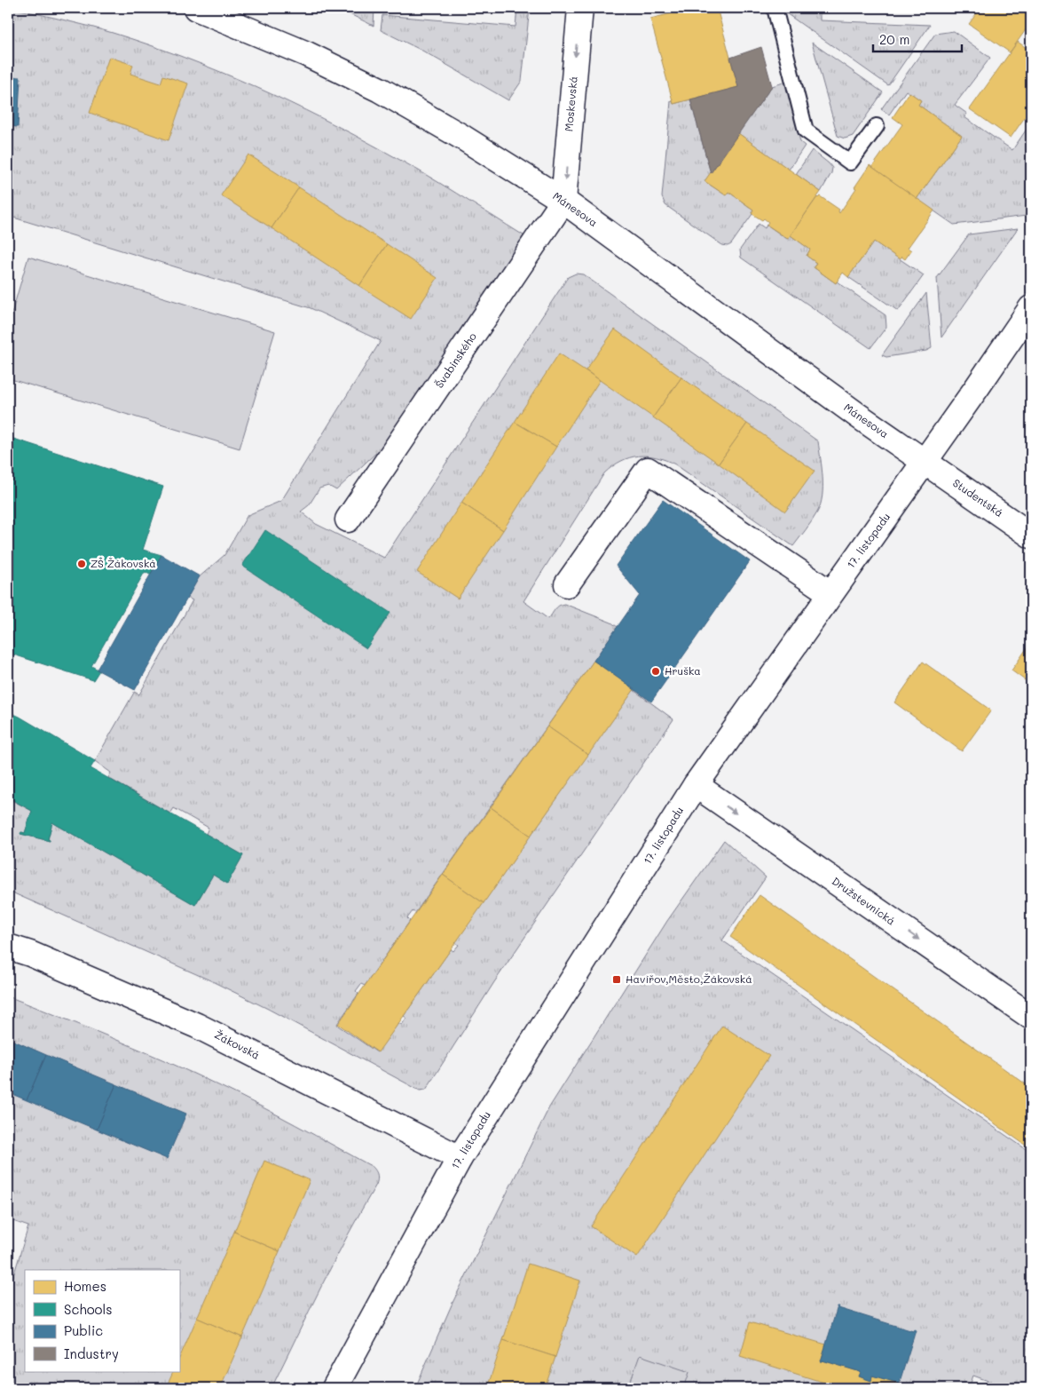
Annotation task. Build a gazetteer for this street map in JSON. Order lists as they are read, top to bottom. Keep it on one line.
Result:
{"streets":{"street":["Moskevská","Mánesova","Švabinského","Studentská","17. listopadu","Družstevnická","Žákovská"]},"crossings":[["Moskevská","Mánesova"],["Moskevská","Švabinského"],["Mánesova","Švabinského"],["Mánesova","Studentská"],["Mánesova","17. listopadu"],["Studentská","17. listopadu"],["17. listopadu","Družstevnická"],["17. listopadu","Žákovská"]],"one_way":["Moskevská","Družstevnická"],"places":{"other":["ZŠ Žákovská","Hruška"],"transit":["Havířov,Město,Žákovská"]},"legend":["Homes","Schools","Public","Industry"],"scale_bar":"20 m"}
